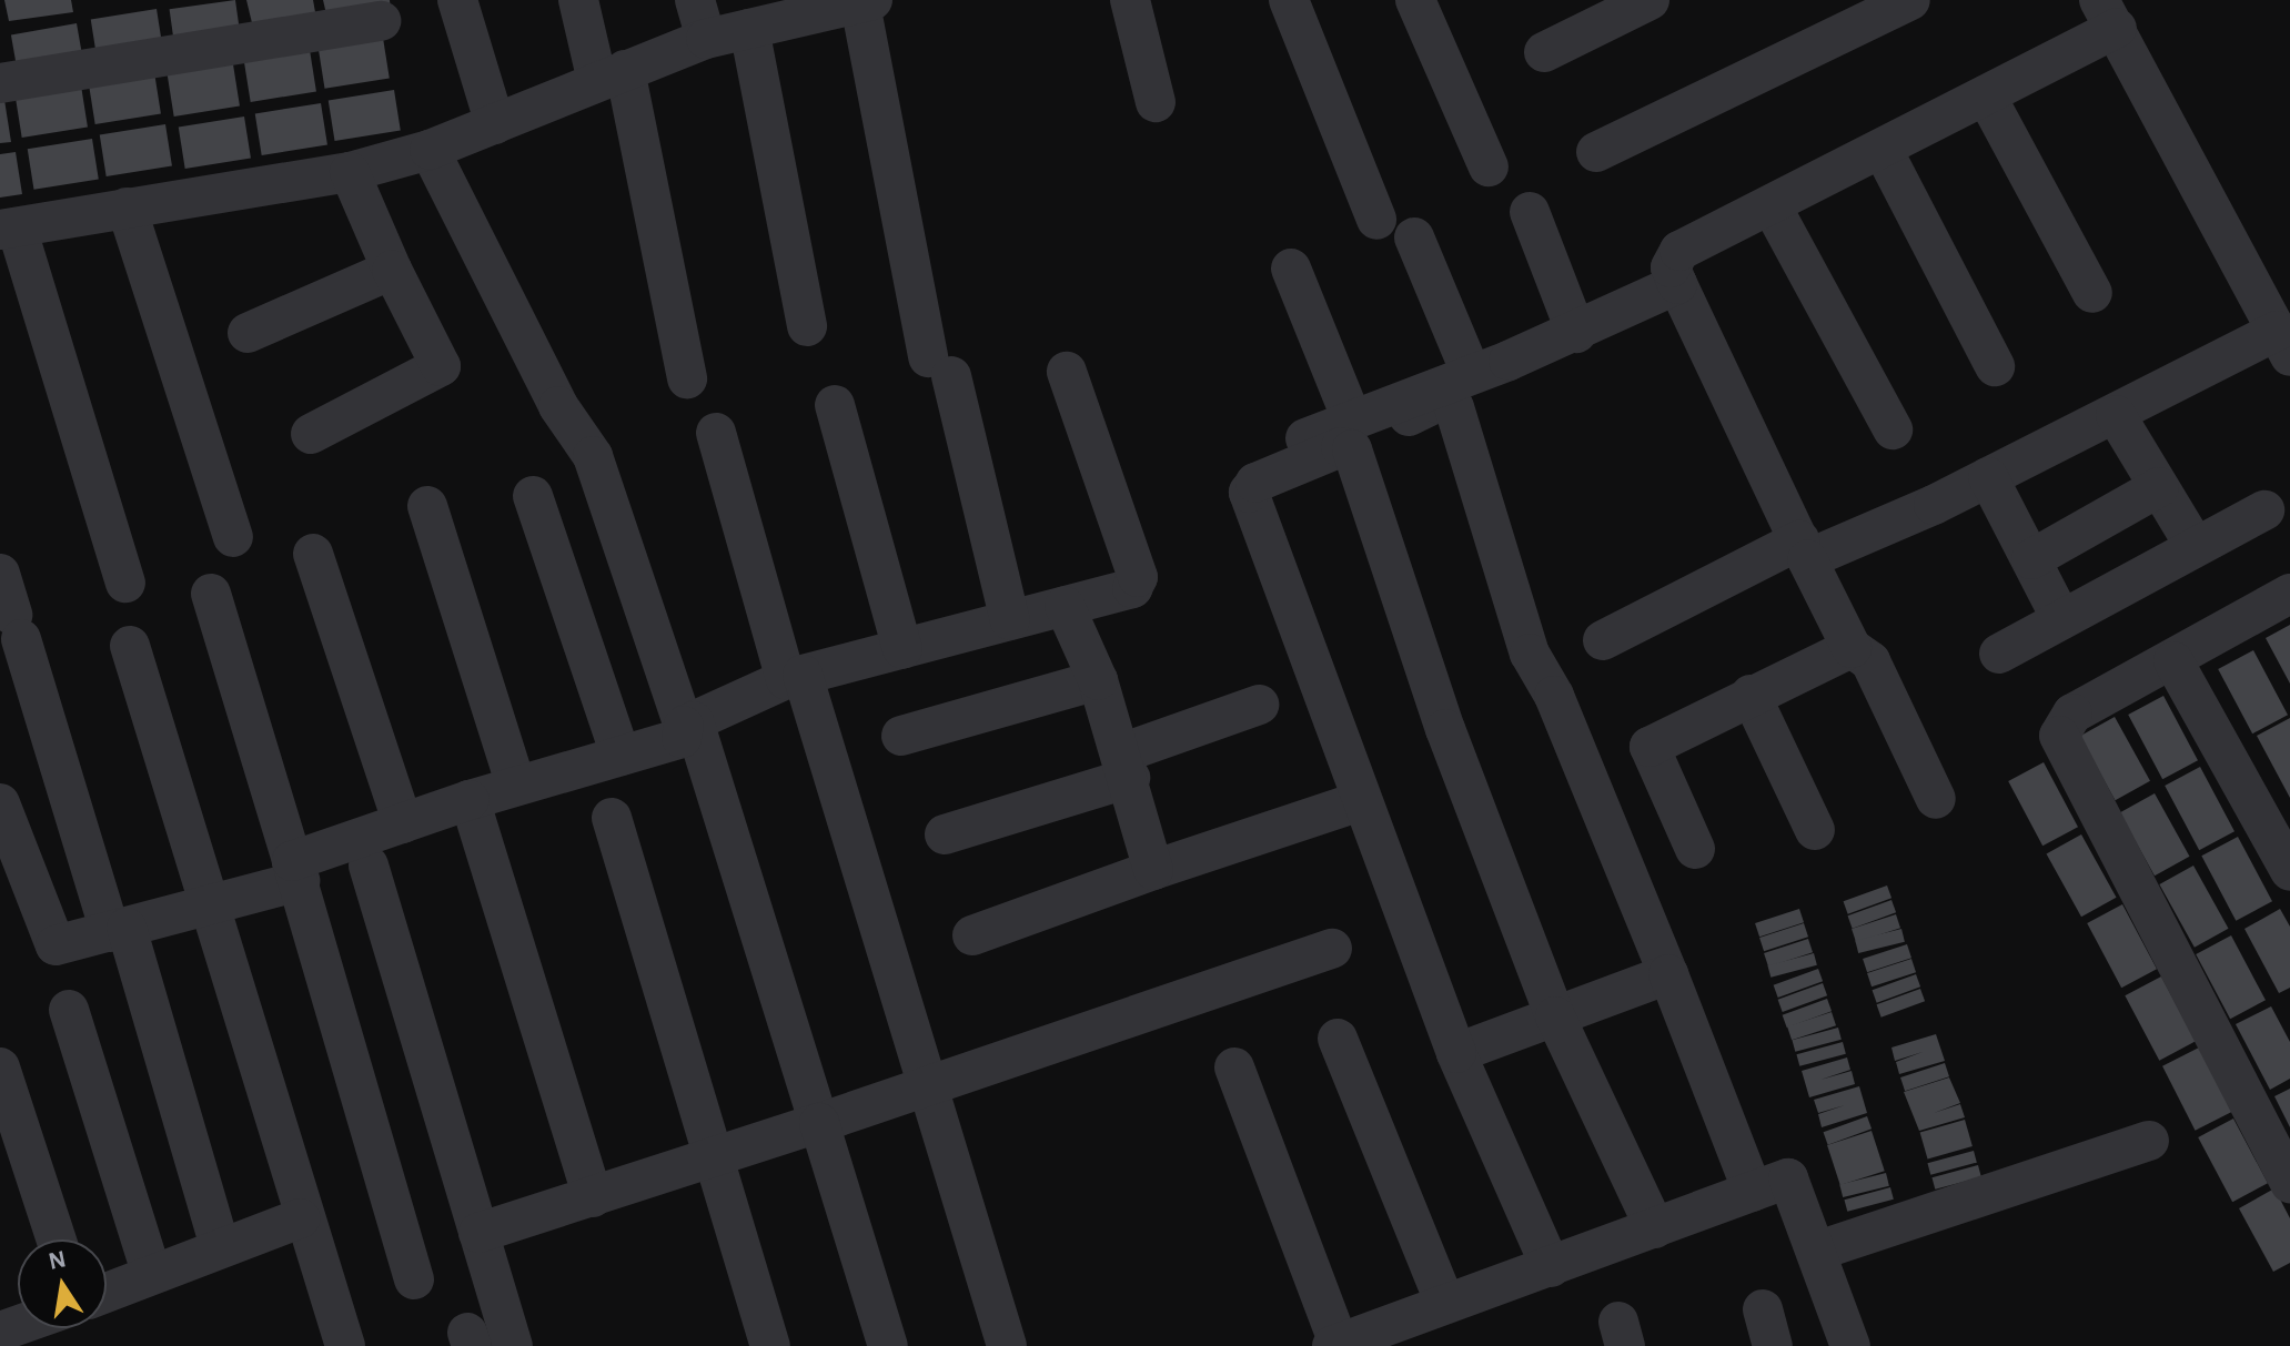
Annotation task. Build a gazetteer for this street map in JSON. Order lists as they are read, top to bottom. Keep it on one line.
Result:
{"north":"top"}
